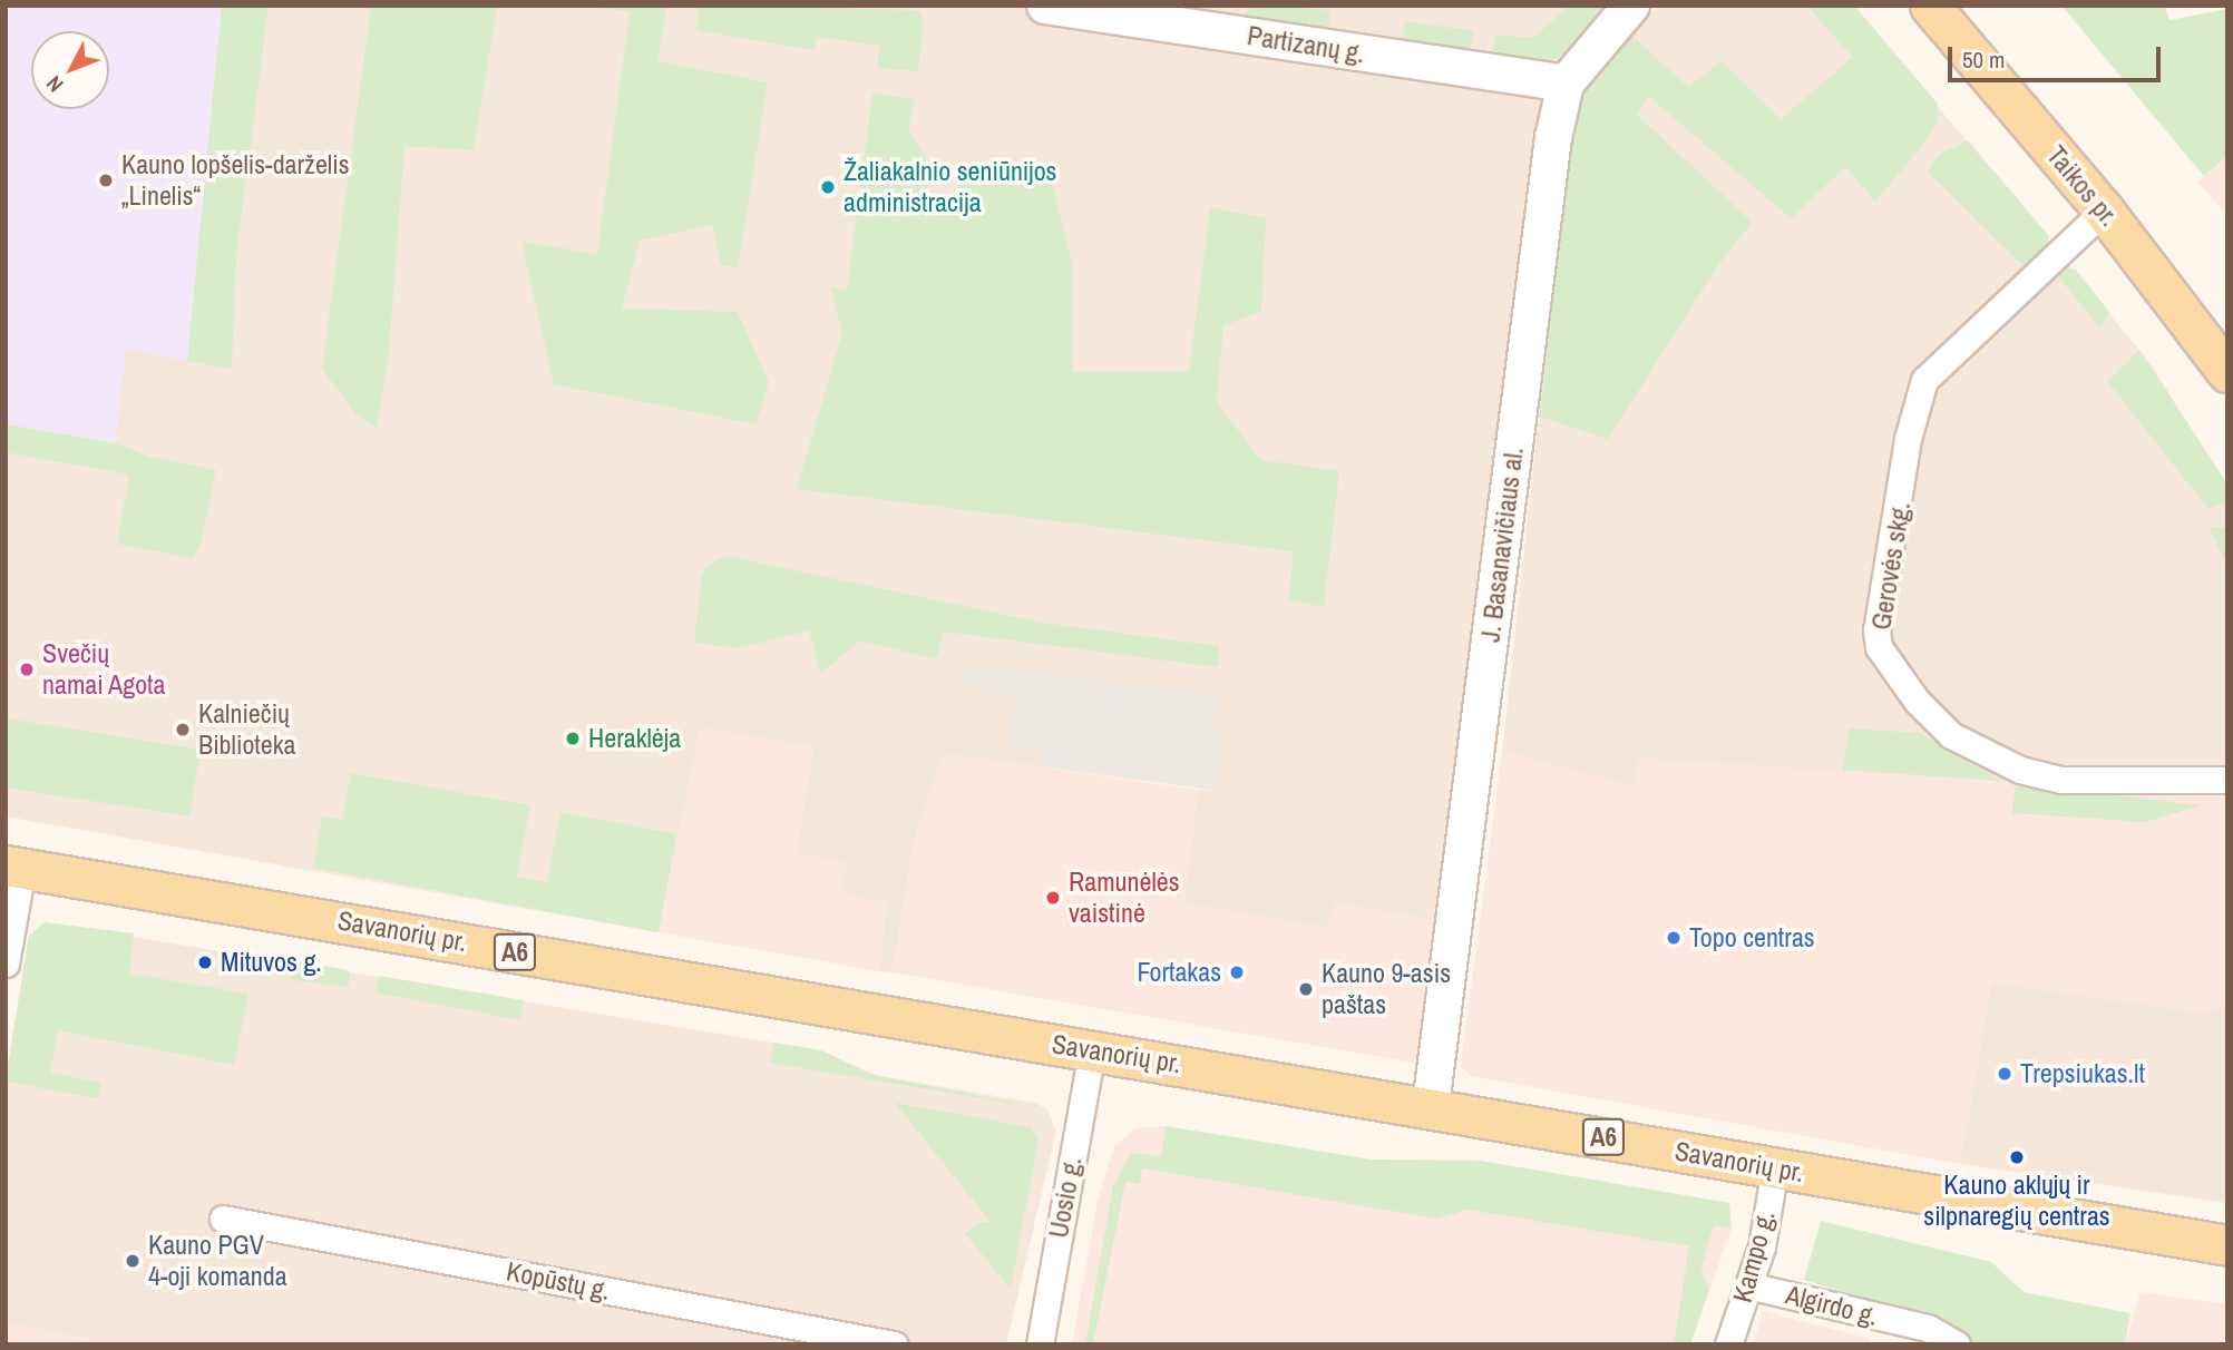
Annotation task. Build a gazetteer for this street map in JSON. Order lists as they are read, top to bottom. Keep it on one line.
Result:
{"streets":{"main road":["Taikos pr.","Savanorių pr.","A6"],"street":["Partizanų g.","J. Basanavičiaus al.","Gerovės skg.","Uosio g.","Kampo g.","Kopūstų g.","Algirdo g."]},"crossings":[["Partizanų g.","J. Basanavičiaus al."],["Taikos pr.","Gerovės skg."],["J. Basanavičiaus al.","Savanorių pr."],["Savanorių pr.","Uosio g."],["Savanorių pr.","Kampo g."],["Kampo g.","Algirdo g."]],"places":["Kauno lopšelis-darželis „Linelis“","Žaliakalnio seniūnijos administracija","Svečių namai Agota","Kalniečių Biblioteka","Heraklėja","Ramunėlės vaistinė","Topo centras","Mituvos g.","Fortakas","Kauno 9-asis paštas","Trepsiukas.lt","Kauno aklųjų ir silpnaregių centras","Kauno PGV 4-oji komanda"],"scale_bar":"50 m","north":"bottom left"}
